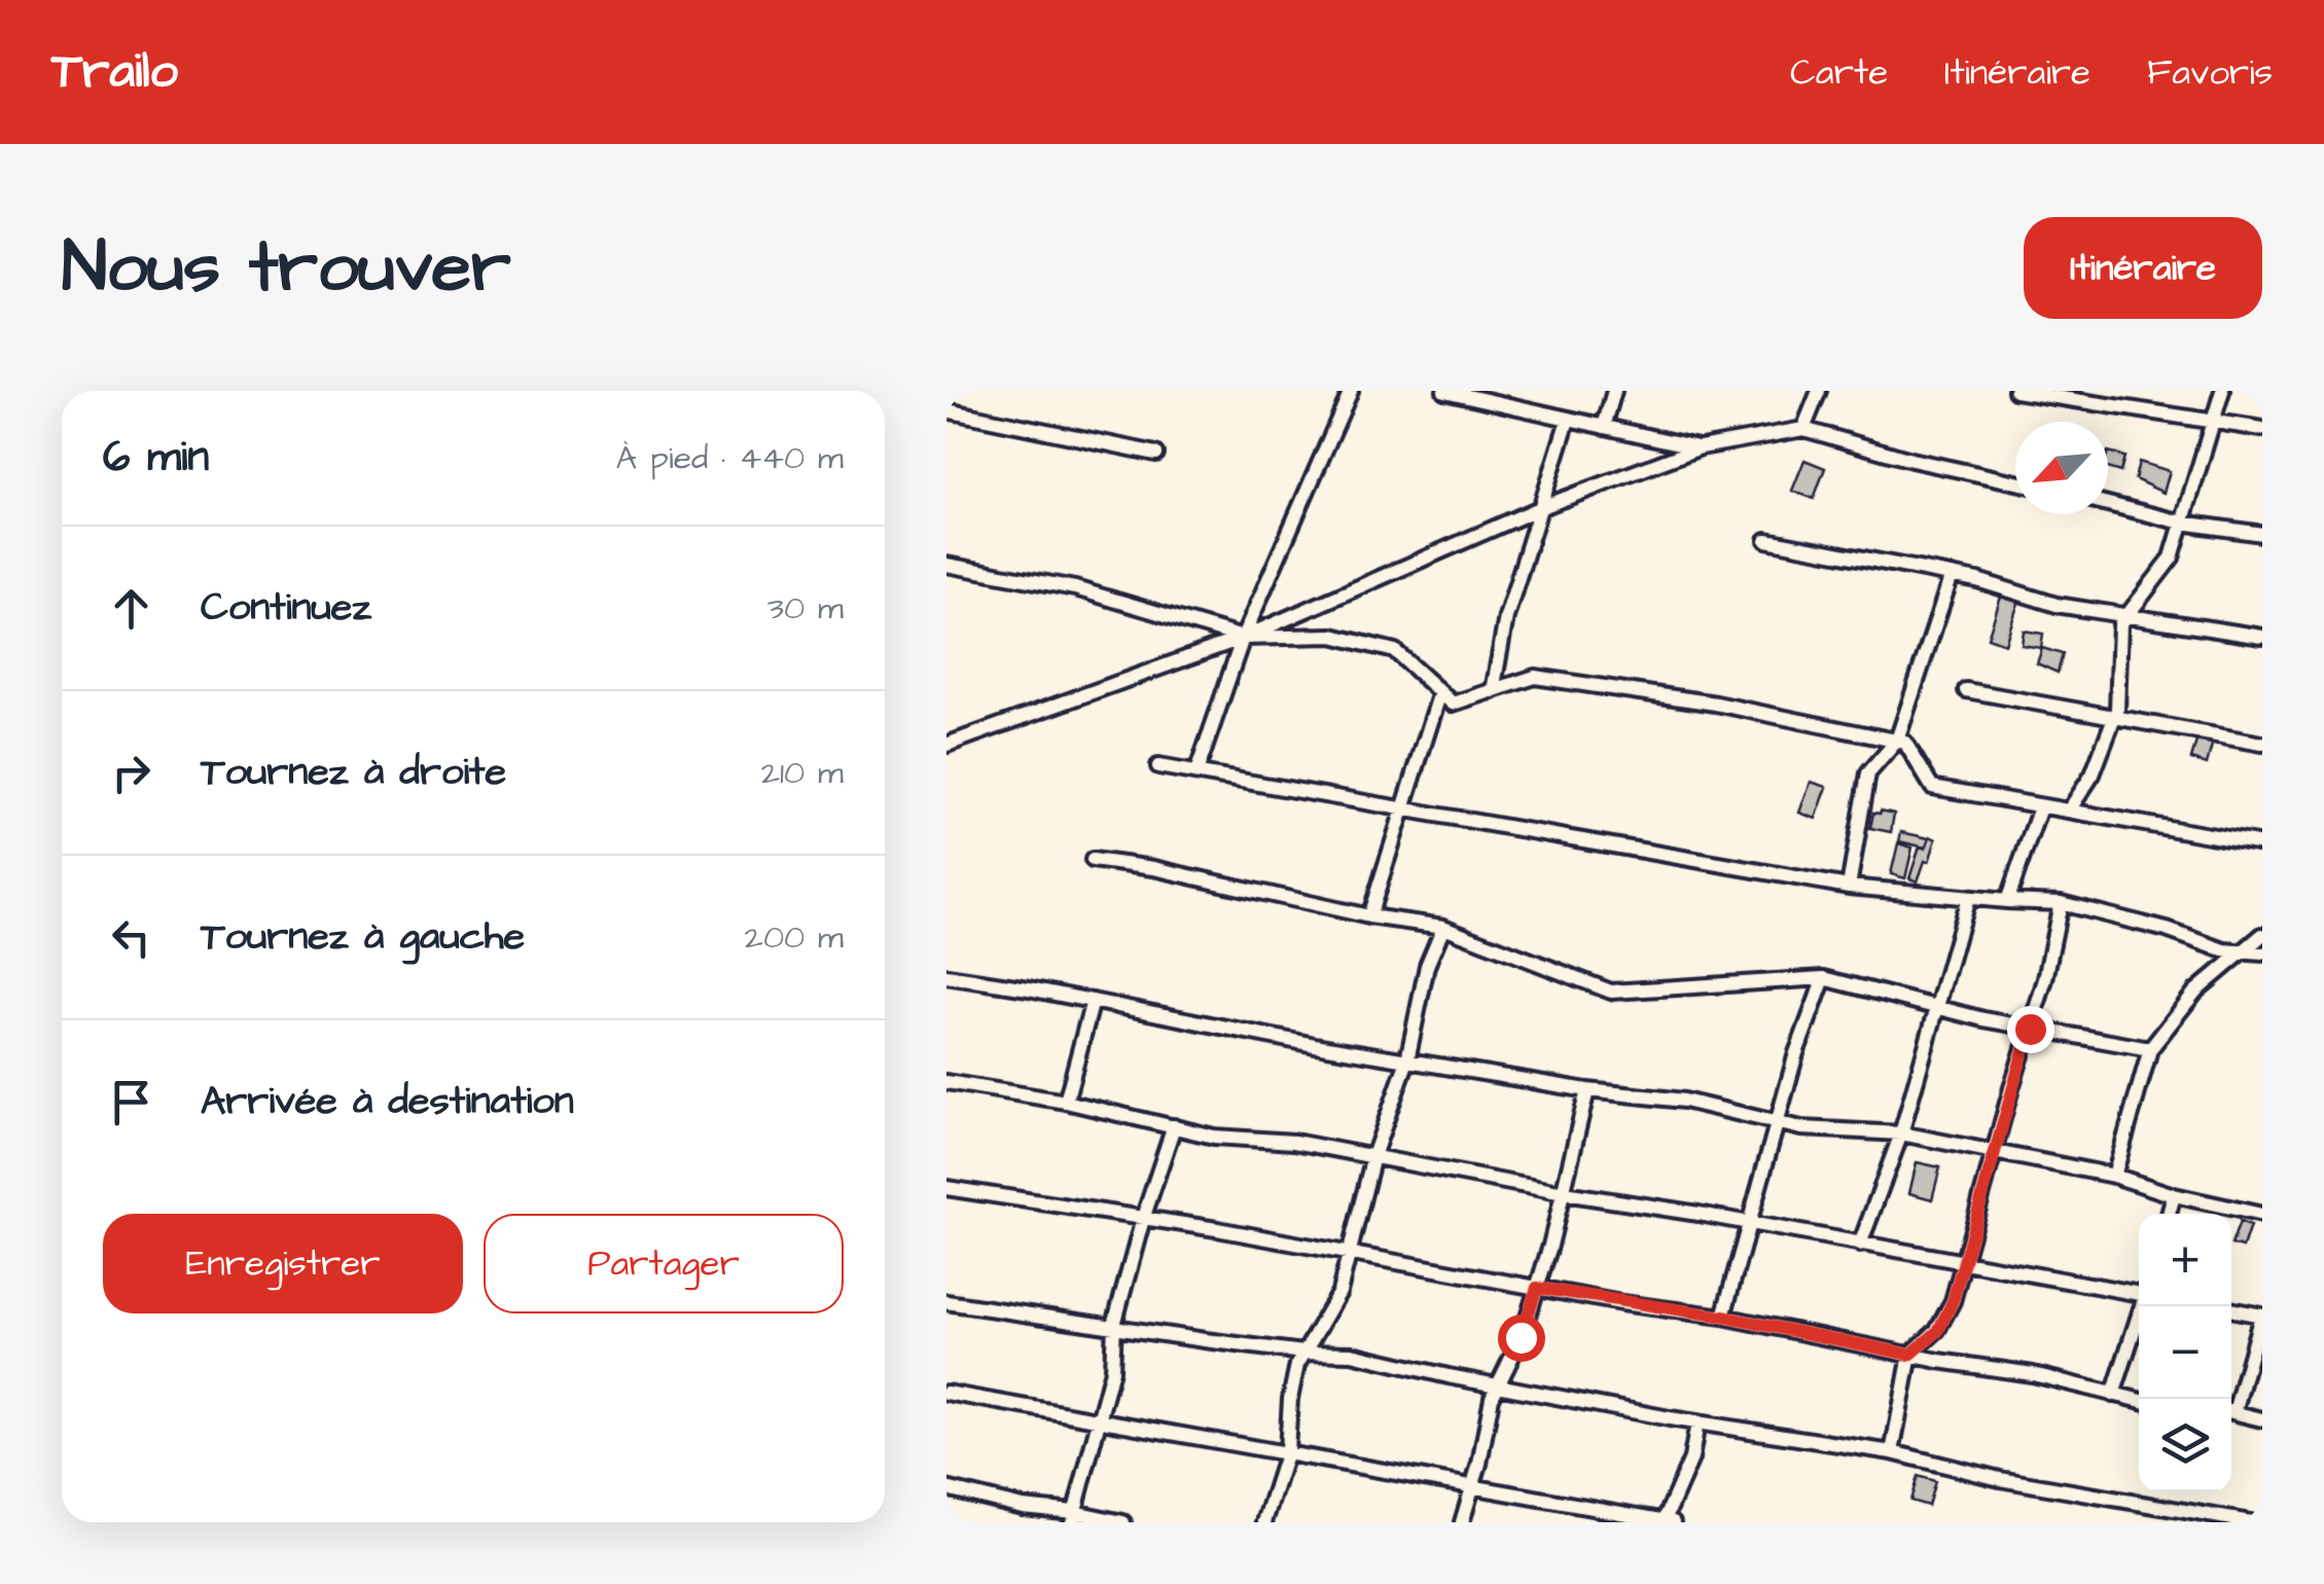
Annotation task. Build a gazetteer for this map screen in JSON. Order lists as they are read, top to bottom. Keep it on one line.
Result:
{"north":"bottom left","page":{"header":"Trailo","nav":["Carte","Itinéraire","Favoris"],"buttons":["Itinéraire",["Enregistrer","Partager"]],"title":"Nous trouver","heading":["6 min","À pied · 440 m"],"list":[["Continuez","30 m"],["Tournez à droite","210 m"],["Tournez à gauche","200 m"],"Arrivée à destination"],"map_buttons":["+","−"]}}
